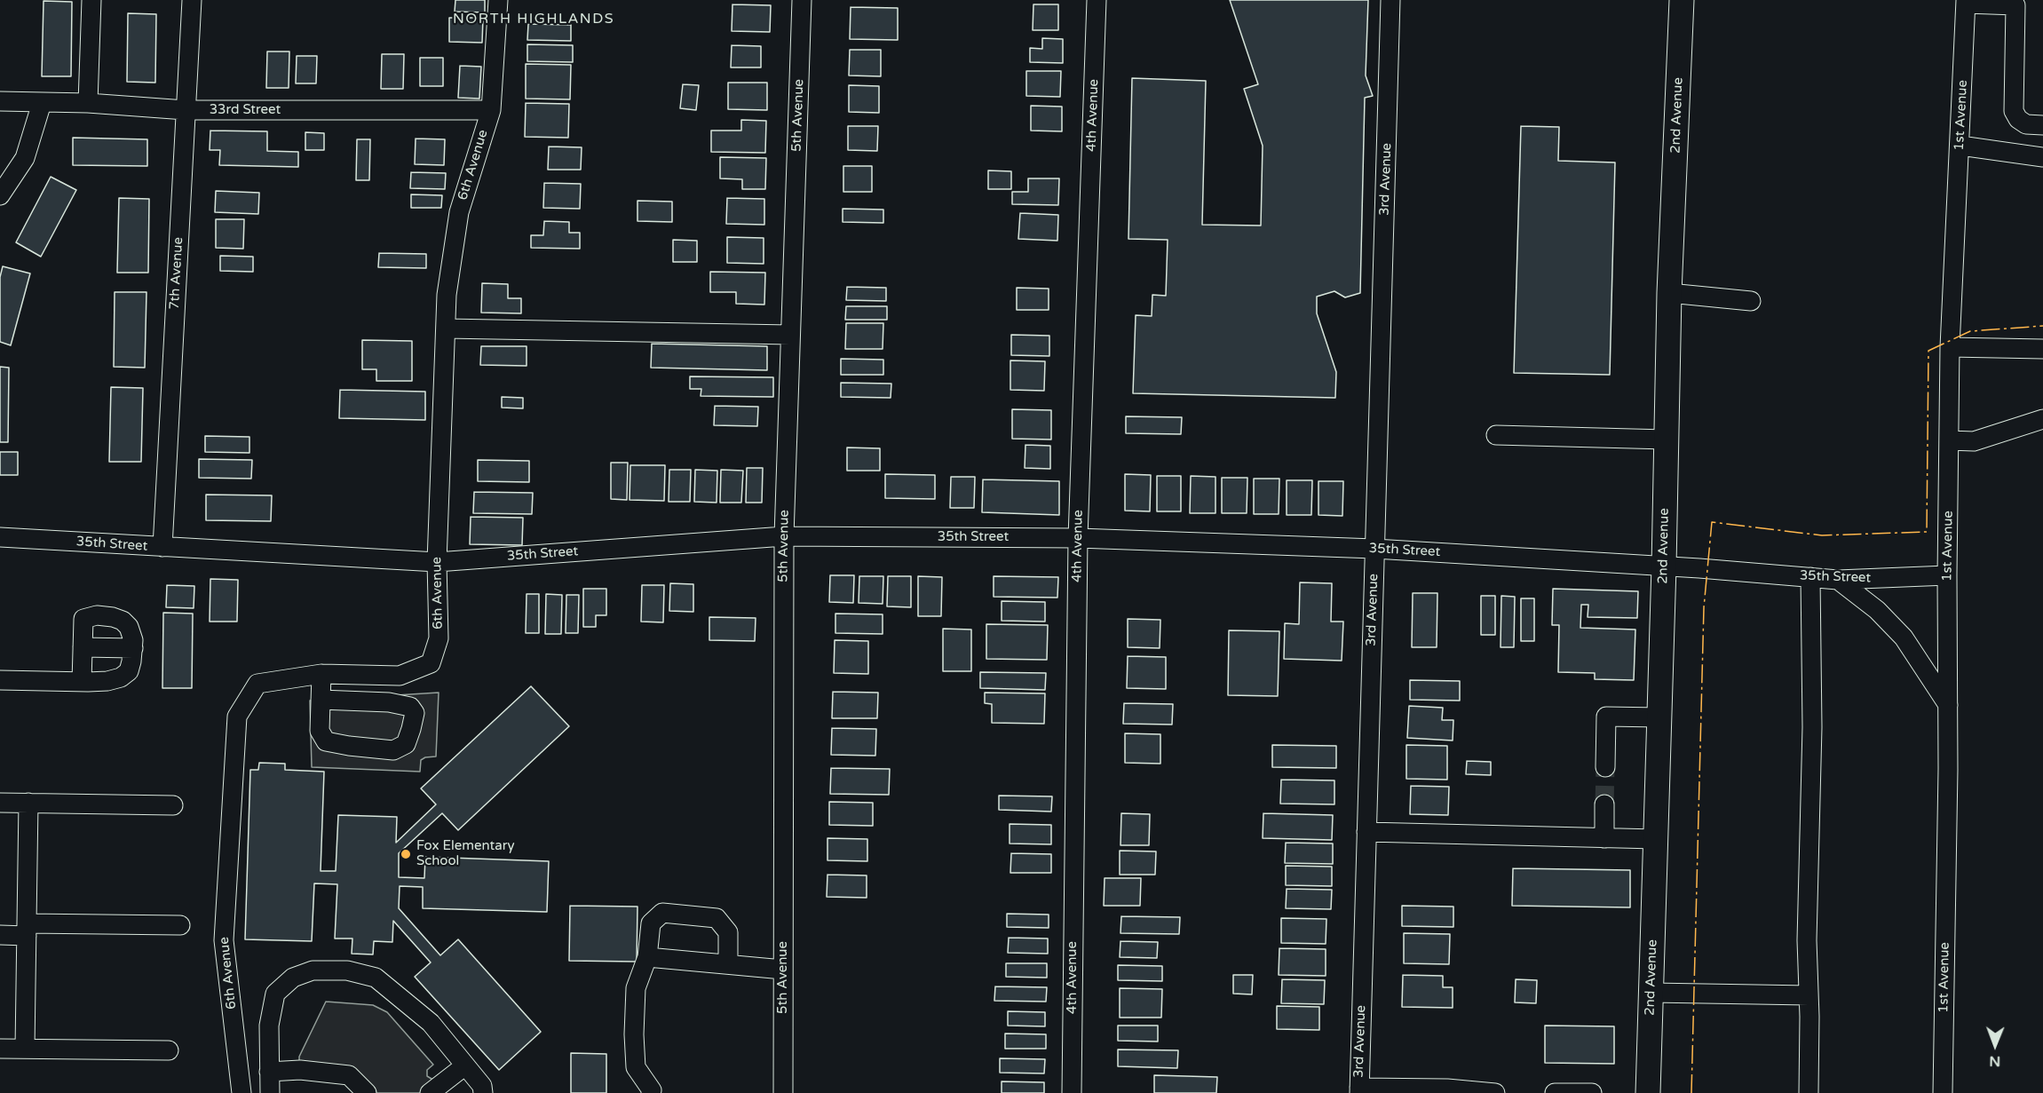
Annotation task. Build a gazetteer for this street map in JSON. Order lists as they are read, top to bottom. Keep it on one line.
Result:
{"streets":{"main road":["2nd Avenue"],"street":["33rd Street","5th Avenue","4th Avenue","1st Avenue","6th Avenue","3rd Avenue","7th Avenue","35th Street"]},"crossings":[["33rd Street","6th Avenue"],["33rd Street","7th Avenue"],["5th Avenue","35th Street"],["4th Avenue","35th Street"],["2nd Avenue","35th Street"],["1st Avenue","35th Street"],["6th Avenue","35th Street"],["3rd Avenue","35th Street"],["7th Avenue","35th Street"]],"districts":["NORTH HIGHLANDS"],"places":["Fox Elementary School"],"north":"bottom"}
